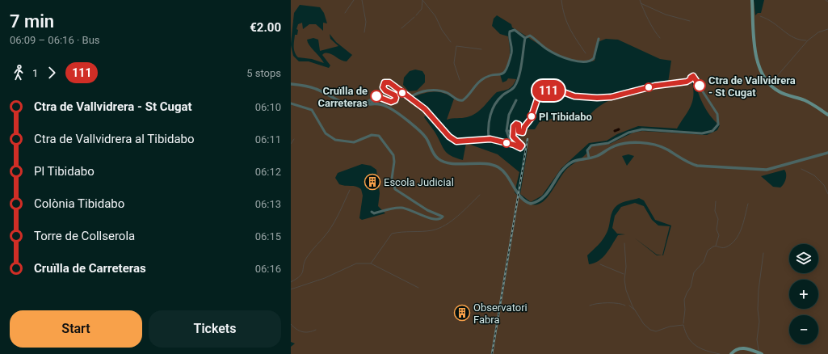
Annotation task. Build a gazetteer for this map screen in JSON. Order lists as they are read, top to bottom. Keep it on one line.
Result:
{"places":{"other":["Ctra de Vallvidrera - St Cugat","Cruïlla de Carreteras","Pl Tibidabo"],"building":["Escola Judicial","Observatori Fabra"]},"lines":["bus line 111"],"page":{"heading":["7 min","06:09 – 06:16 · Bus","€2.00"],"on_map":"111","legs":["1","111","5 stops"],"list":[{"name":"Ctra de Vallvidrera - St Cugat","value":"06:10"},{"name":"Ctra de Vallvidrera al Tibidabo","value":"06:11"},{"name":"Pl Tibidabo","value":"06:12"},{"name":"Colònia Tibidabo","value":"06:13"},{"name":"Torre de Collserola","value":"06:15"},{"name":"Cruïlla de Carreteras","value":"06:16"}],"map_buttons":["+","−"],"buttons":["Start","Tickets"]}}
